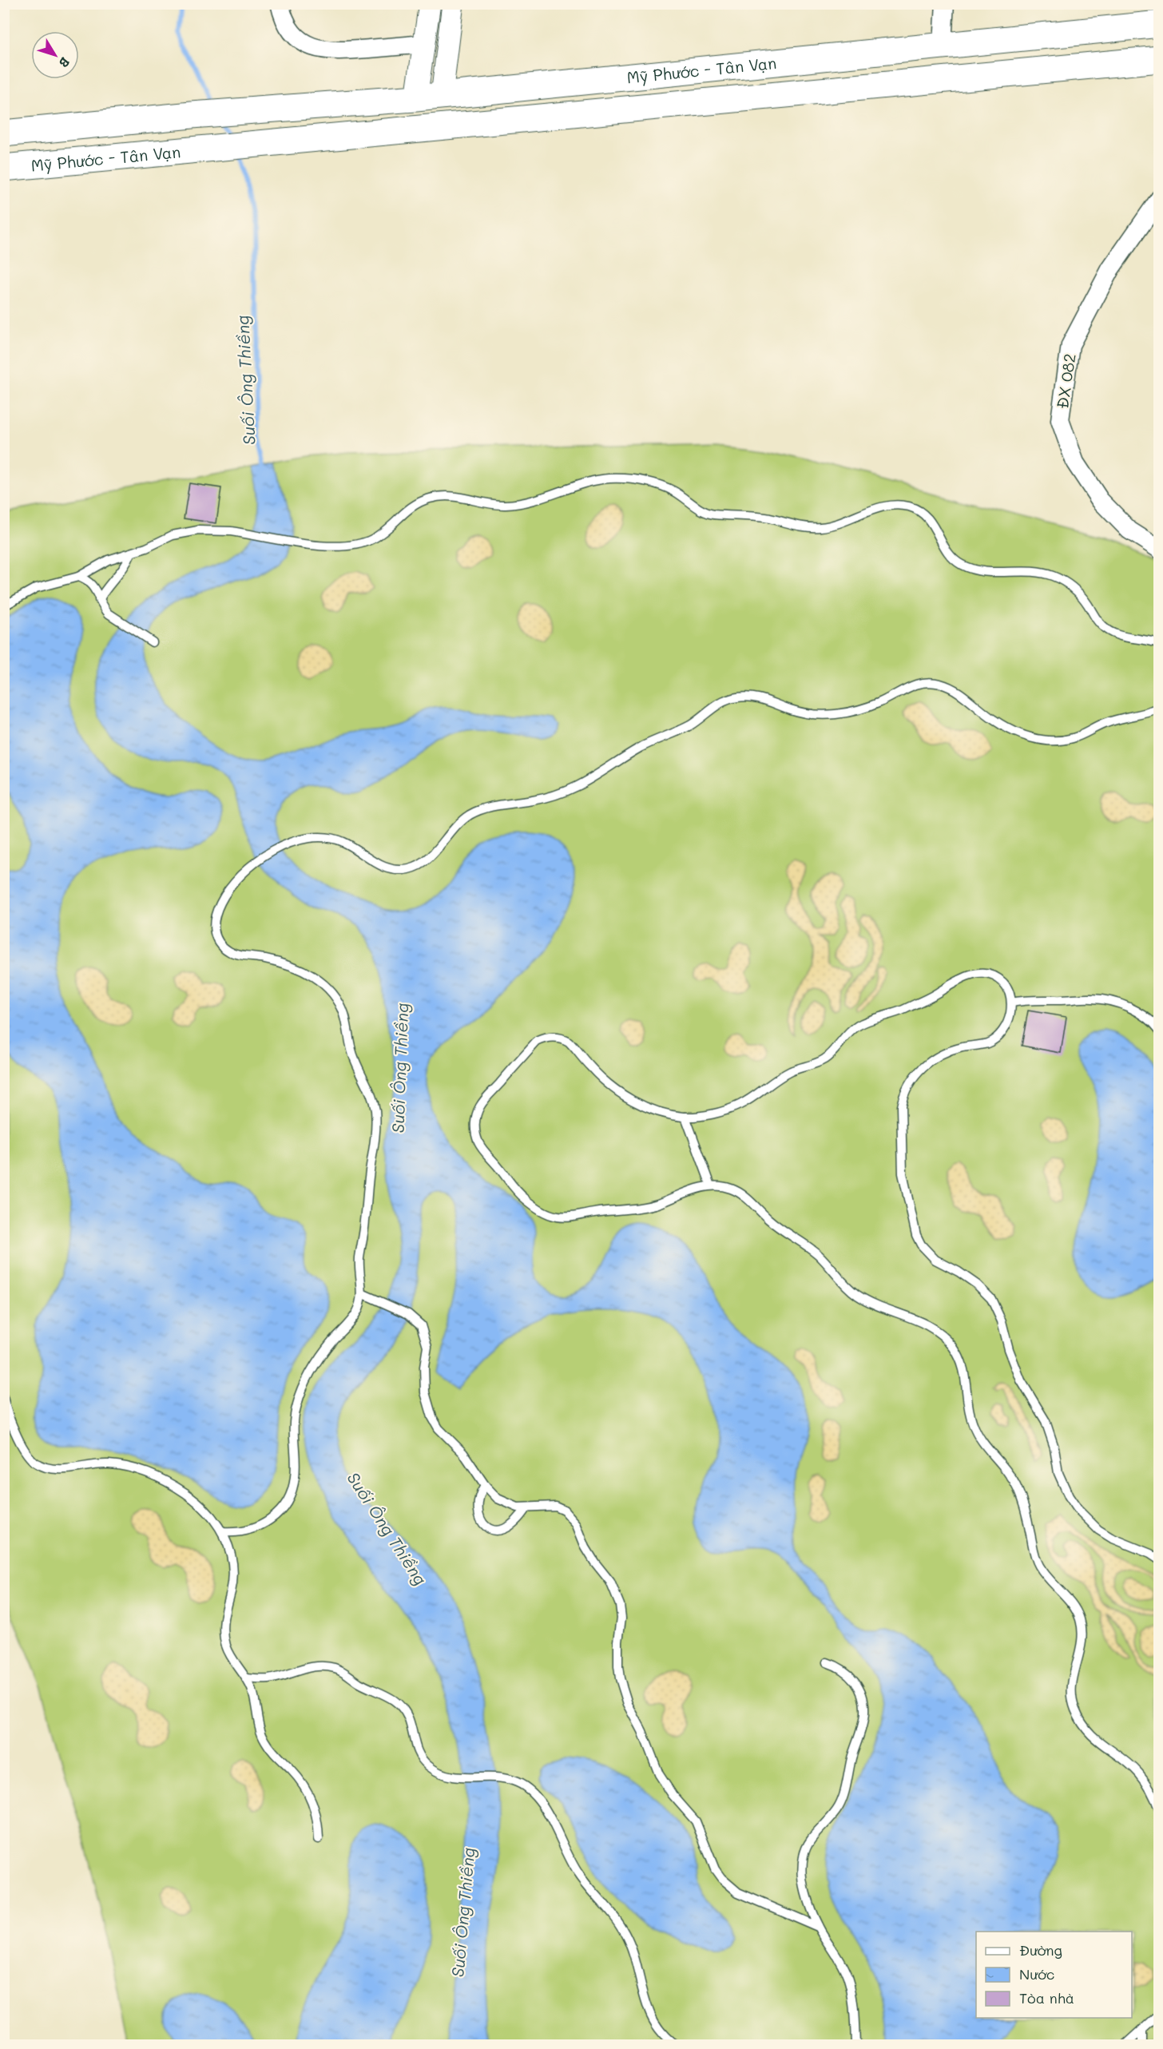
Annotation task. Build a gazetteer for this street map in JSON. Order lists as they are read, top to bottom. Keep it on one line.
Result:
{"streets":{"main road":["Mỹ Phước - Tân Vạn"],"street":["ĐX 082"]},"water":["Suối Ông Thiềng"],"legend":["Đường","Nước","Tòa nhà"],"north":"bottom right"}
